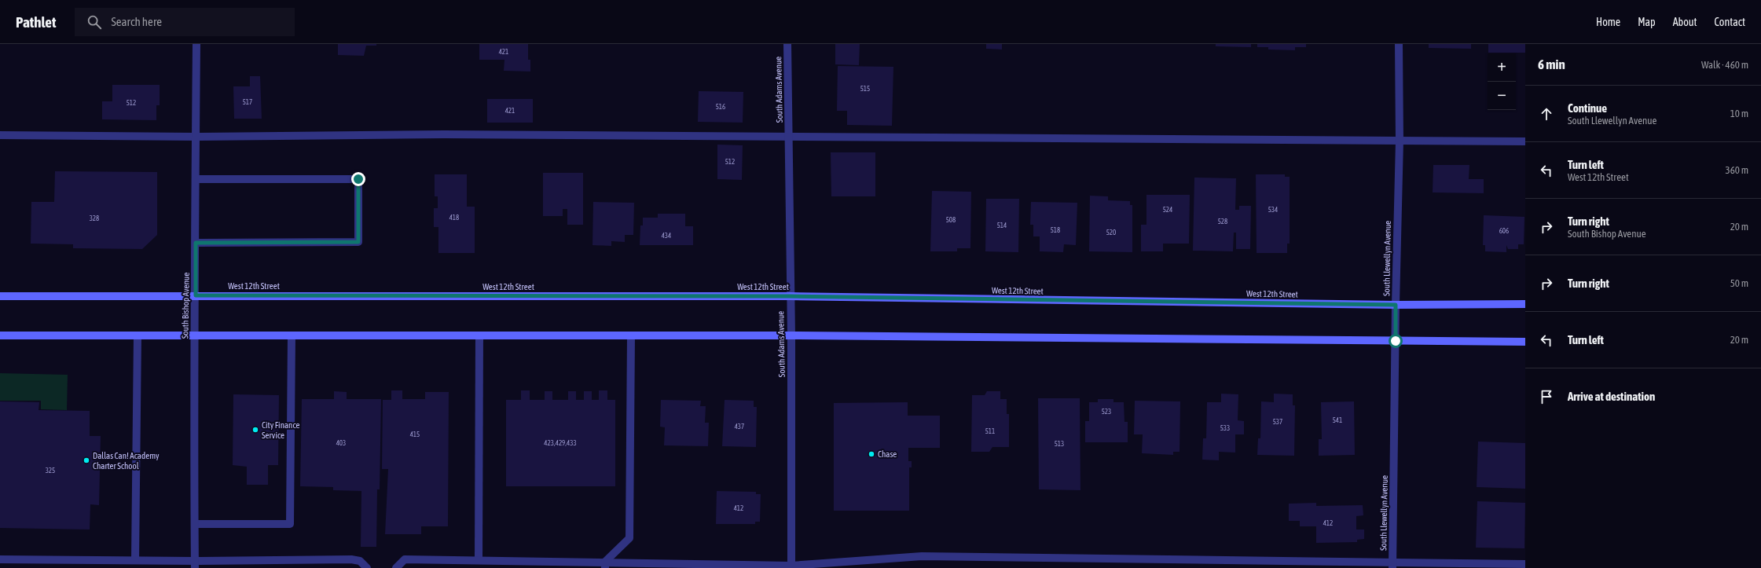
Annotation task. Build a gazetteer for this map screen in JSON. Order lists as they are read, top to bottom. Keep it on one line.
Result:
{"streets":{"main road":["West 12th Street"],"street":["South Adams Avenue","South Llewellyn Avenue","South Bishop Avenue"]},"crossings":[["South Adams Avenue","West 12th Street"],["South Llewellyn Avenue","West 12th Street"],["West 12th Street","South Bishop Avenue"]],"places":["City Finance Service","Chase","Dallas Can! Academy Charter School"],"house_numbers":["421","515","517","512","516","421","512","524","534","418","328","508","528","514","518","606","520","434","523","541","537","437","533","511","415","403","423,429,433","513","325","412","412"],"page":{"header":"Pathlet","search":"Search here","nav":["Home","Map","About","Contact"],"heading":["6 min","Walk · 460 m"],"map_buttons":["+","−"],"list":[["Continue","South Llewellyn Avenue","10 m"],["Turn left","West 12th Street","360 m"],["Turn right","South Bishop Avenue","20 m"],["Turn right","50 m"],["Turn left","20 m"],"Arrive at destination"]}}
